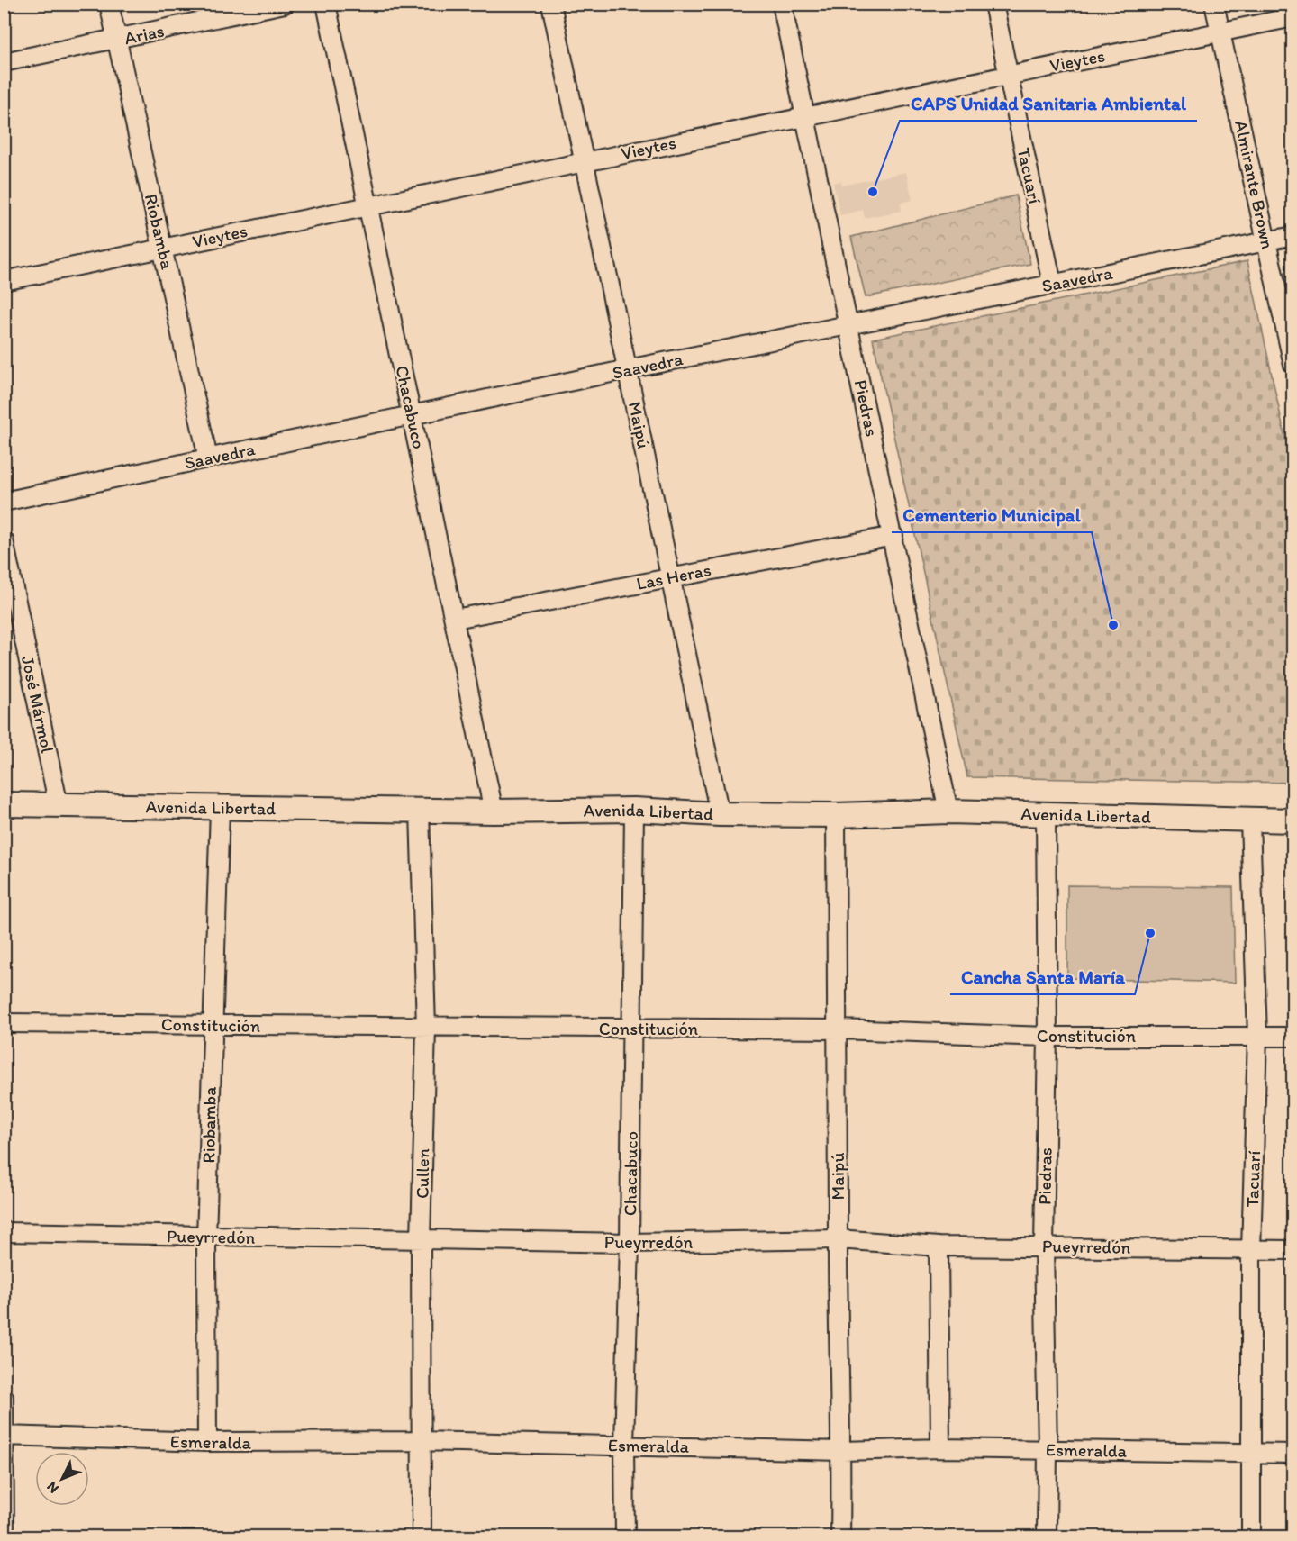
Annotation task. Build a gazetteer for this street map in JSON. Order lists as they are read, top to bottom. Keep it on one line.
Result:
{"streets":{"main road":["Avenida Libertad"],"street":["Arias","Vieytes","Tacuarí","Almirante Brown","Riobamba","Saavedra","Chacabuco","Piedras","Maipú","Las Heras","José Mármol","Constitución","Cullen","Pueyrredón","Esmeralda"]},"crossings":[["Arias","Riobamba"],["Vieytes","Tacuarí"],["Vieytes","Almirante Brown"],["Vieytes","Riobamba"],["Vieytes","Chacabuco"],["Vieytes","Piedras"],["Vieytes","Maipú"],["Tacuarí","Saavedra"],["Tacuarí","Avenida Libertad"],["Tacuarí","Constitución"],["Tacuarí","Pueyrredón"],["Tacuarí","Esmeralda"],["Almirante Brown","Saavedra"],["Riobamba","Saavedra"],["Riobamba","Avenida Libertad"],["Riobamba","Constitución"],["Riobamba","Pueyrredón"],["Riobamba","Esmeralda"],["Saavedra","Chacabuco"],["Saavedra","Piedras"],["Saavedra","Maipú"],["Chacabuco","Las Heras"],["Chacabuco","Avenida Libertad"],["Chacabuco","Constitución"],["Chacabuco","Pueyrredón"],["Chacabuco","Esmeralda"],["Piedras","Las Heras"],["Piedras","Avenida Libertad"],["Piedras","Constitución"],["Piedras","Pueyrredón"],["Piedras","Esmeralda"],["Maipú","Las Heras"],["Maipú","Avenida Libertad"],["Maipú","Constitución"],["Maipú","Pueyrredón"],["Maipú","Esmeralda"],["José Mármol","Avenida Libertad"],["Avenida Libertad","Cullen"],["Constitución","Cullen"],["Cullen","Pueyrredón"],["Cullen","Esmeralda"]],"places":["CAPS Unidad Sanitaria Ambiental","Cementerio Municipal","Cancha Santa María"],"north":"bottom left"}
